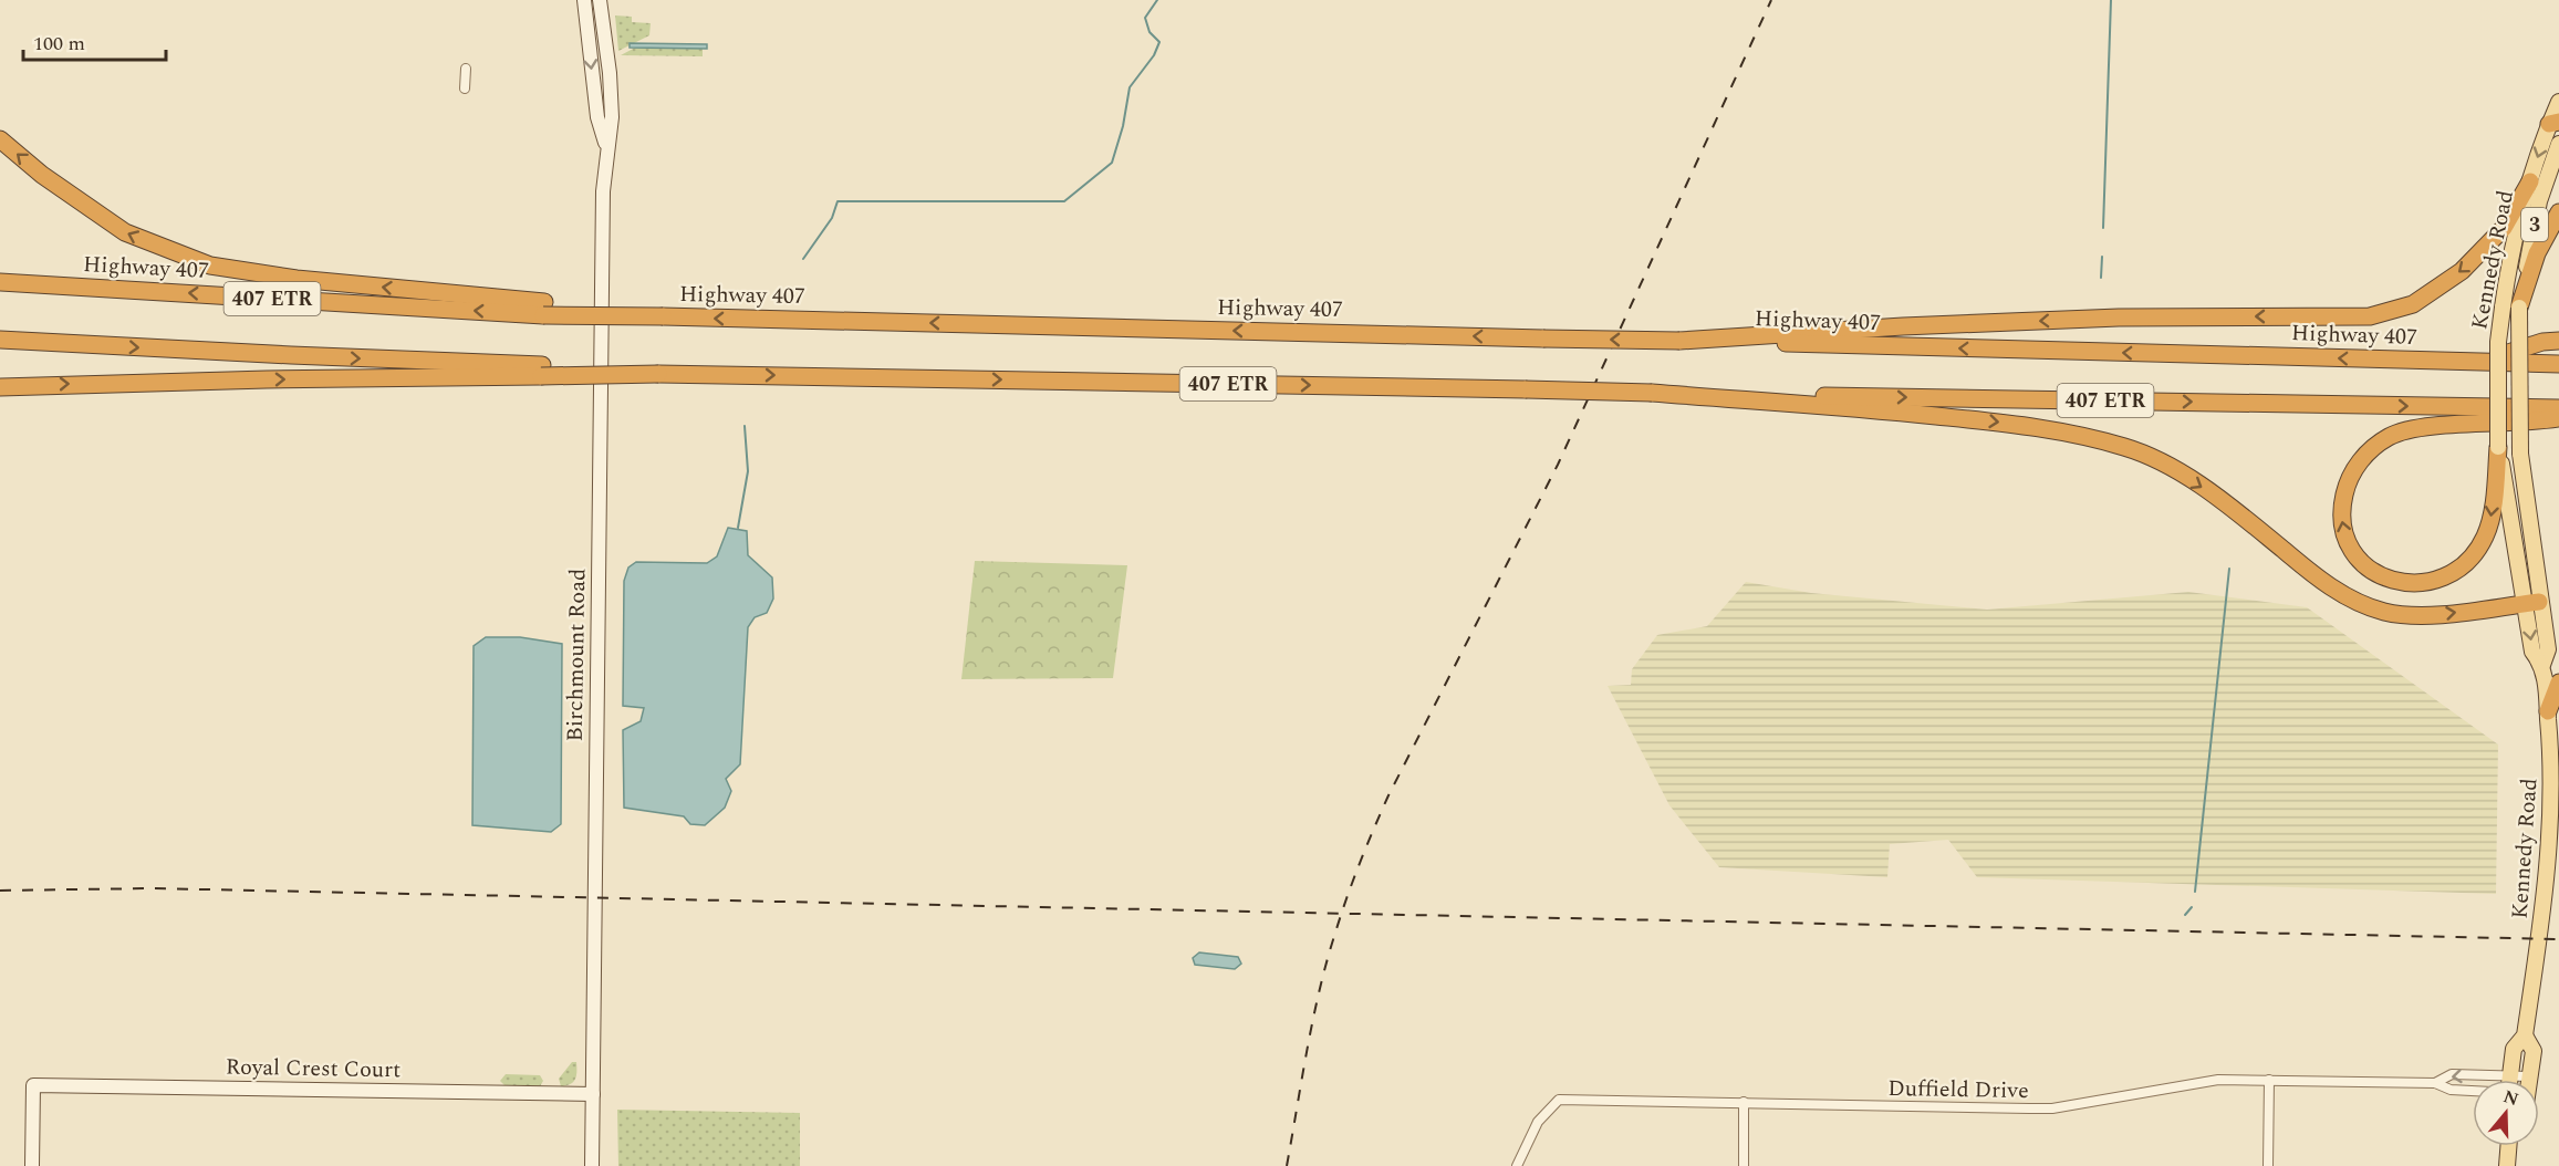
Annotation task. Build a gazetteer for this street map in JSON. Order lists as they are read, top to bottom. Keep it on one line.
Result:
{"streets":{"highway":["Highway 407","407 ETR"],"main road":["3","Kennedy Road","Birchmount Road","Royal Crest Court"],"street":["Duffield Drive"]},"crossings":[["Kennedy Road","Duffield Drive"],["Birchmount Road","Royal Crest Court"]],"scale_bar":"100 m","north":"top"}
